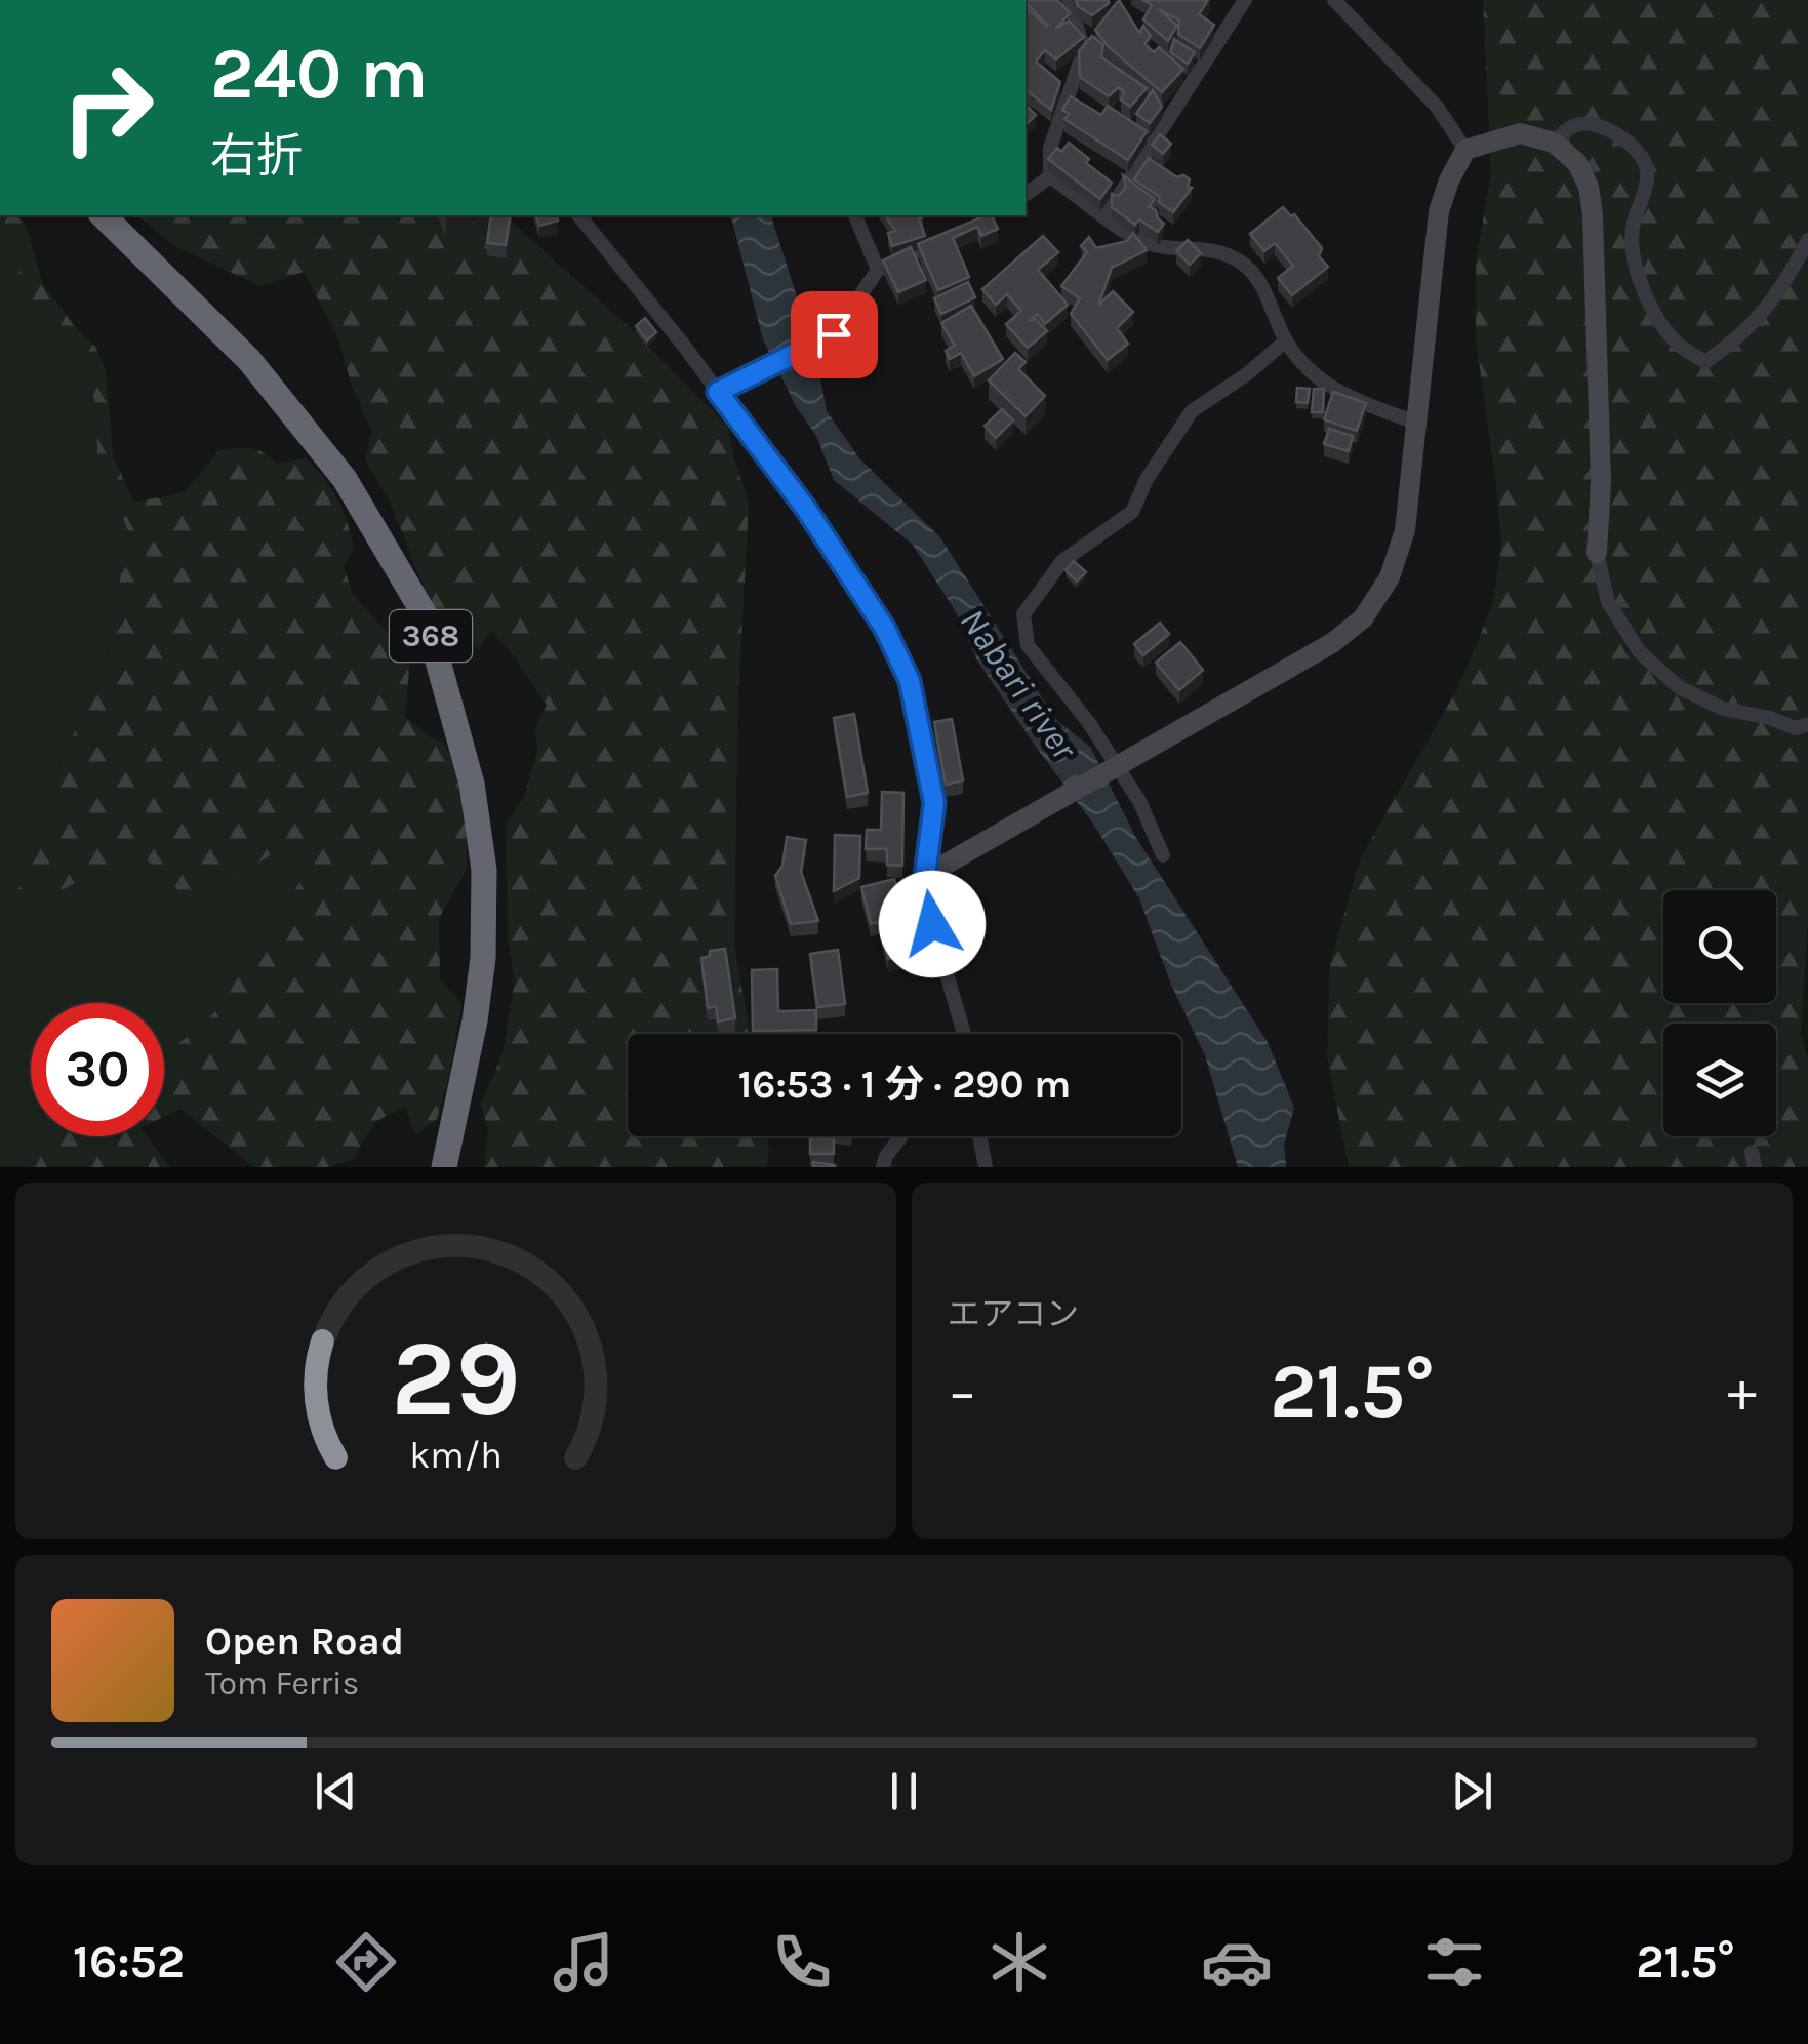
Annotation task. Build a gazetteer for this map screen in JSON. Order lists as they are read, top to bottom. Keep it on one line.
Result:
{"streets":{"highway":["368"]},"water":["Nabari river"],"page":{"turn":["240 m","右折"],"limit":"30","trip":"16:53 · 1 分 · 290 m","tile":"エアコン","heat":["−","21.5°","+"],"song":["Open Road","Tom Ferris"],"tabs":["16:52","21.5°"],"gauge":["29","km/h"]}}
